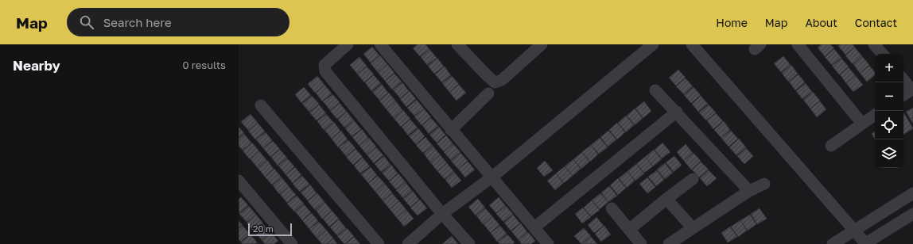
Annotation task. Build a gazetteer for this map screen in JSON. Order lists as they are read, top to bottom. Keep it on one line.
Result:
{"scale_bar":"20 m","page":{"header":"Map","search":"Search here","nav":["Home","Map","About","Contact"],"heading":["Nearby","0 results"],"map_buttons":["+","−"],"scale":"20 m"}}
